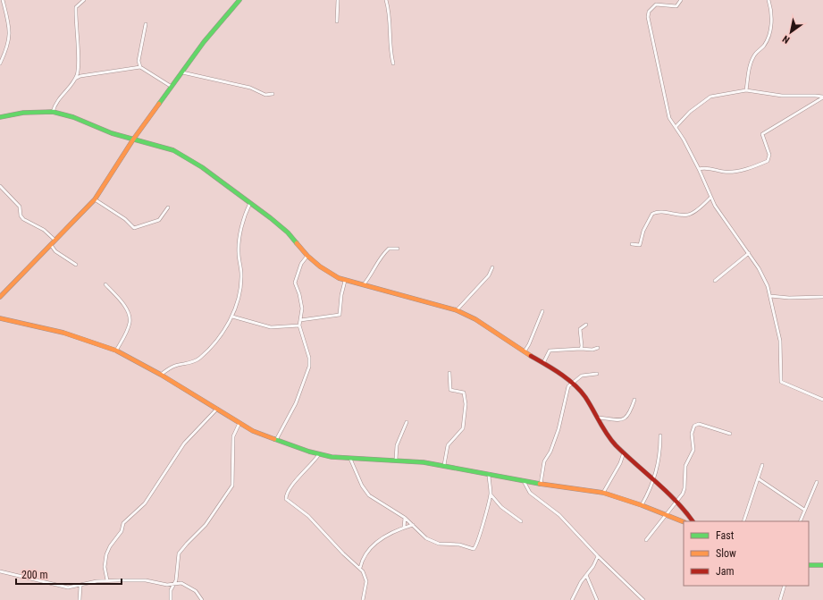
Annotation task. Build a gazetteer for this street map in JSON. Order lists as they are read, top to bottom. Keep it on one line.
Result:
{"legend":["Fast","Slow","Jam"],"scale_bar":"200 m","north":"bottom left"}
